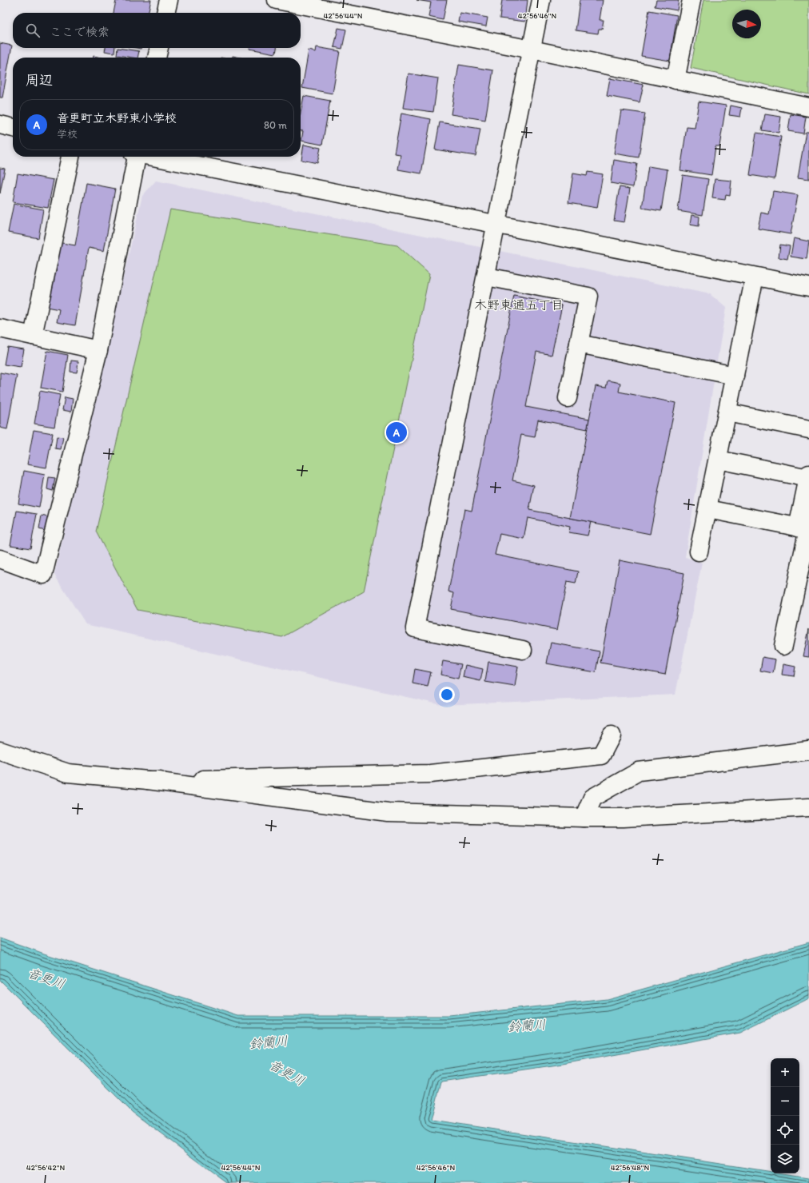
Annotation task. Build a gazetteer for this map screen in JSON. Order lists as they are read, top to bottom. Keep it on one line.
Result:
{"districts":["木野東通五丁目"],"water":["音更川","鈴蘭川"],"north":"right","page":{"search":"ここで検索","heading":"周辺","list":[{"mark":"A","name":"音更町立木野東小学校","note":"学校","value":"80 m"}],"pins":"A","map_buttons":["+","−"]},"coordinates":["42°56'44\"N","42°56'46\"N","42°56'42\"N","42°56'48\"N"]}
